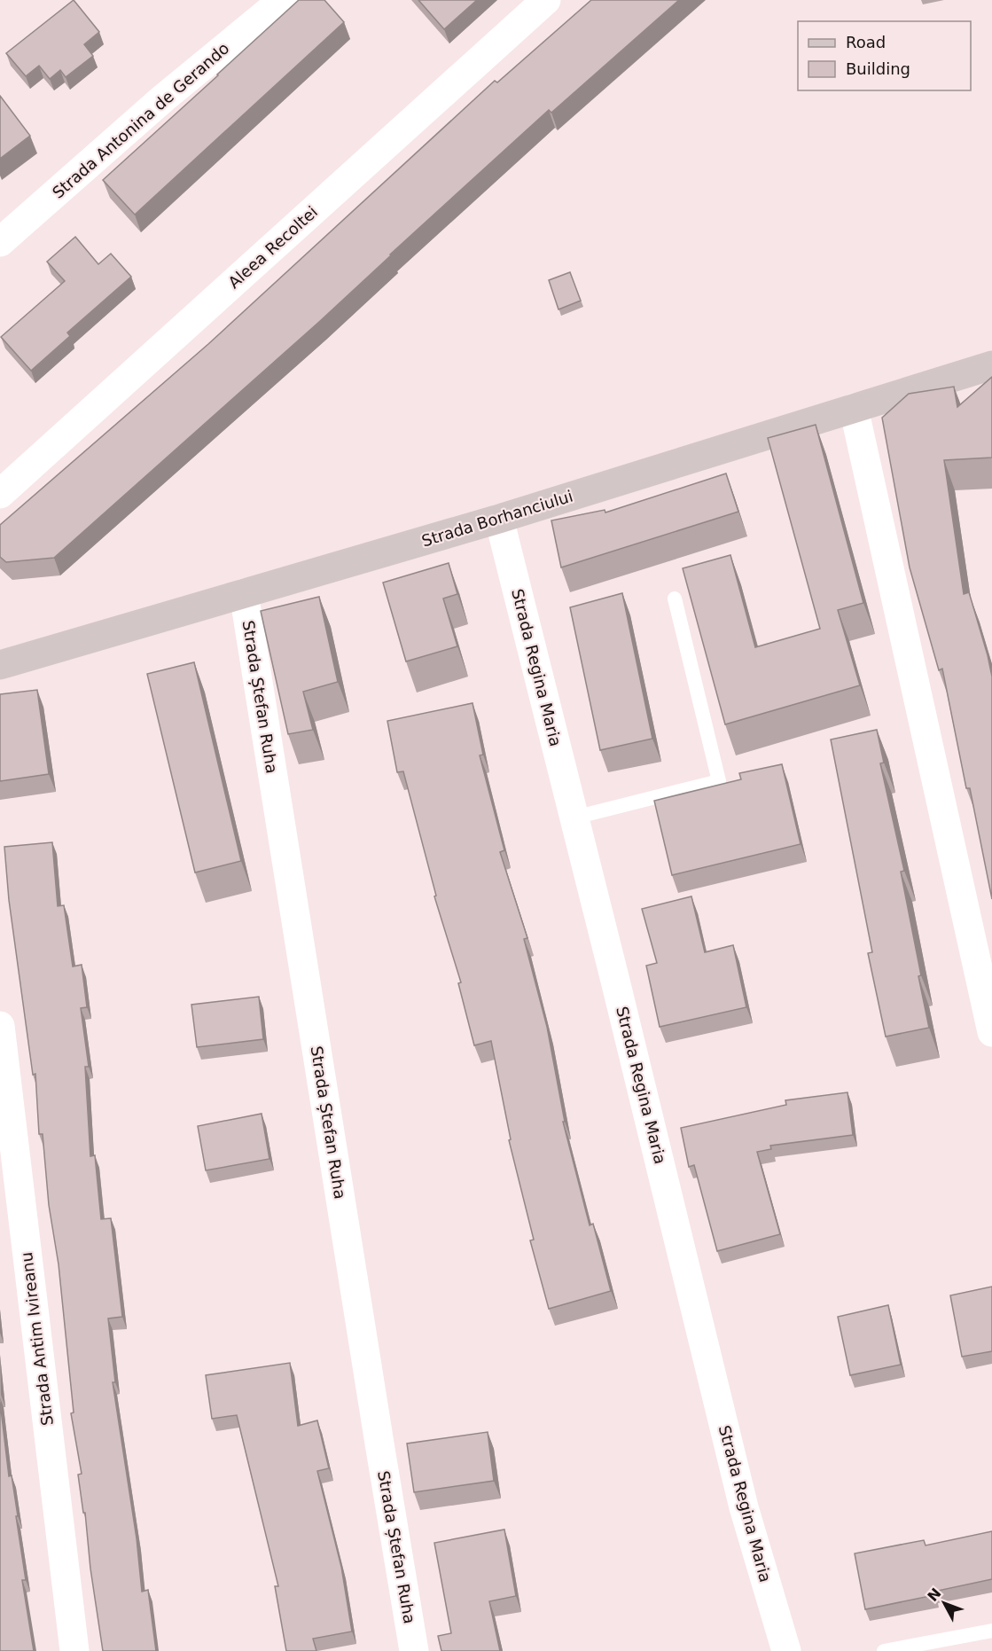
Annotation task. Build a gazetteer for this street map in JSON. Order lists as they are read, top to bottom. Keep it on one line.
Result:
{"streets":{"main road":["Strada Borhanciului"],"street":["Strada Antonina de Gerando","Aleea Recoltei","Strada Regina Maria","Strada Ștefan Ruha","Strada Antim Ivireanu"]},"crossings":[["Strada Borhanciului","Strada Regina Maria"],["Strada Borhanciului","Strada Ștefan Ruha"]],"legend":["Road","Building"],"north":"top left"}
